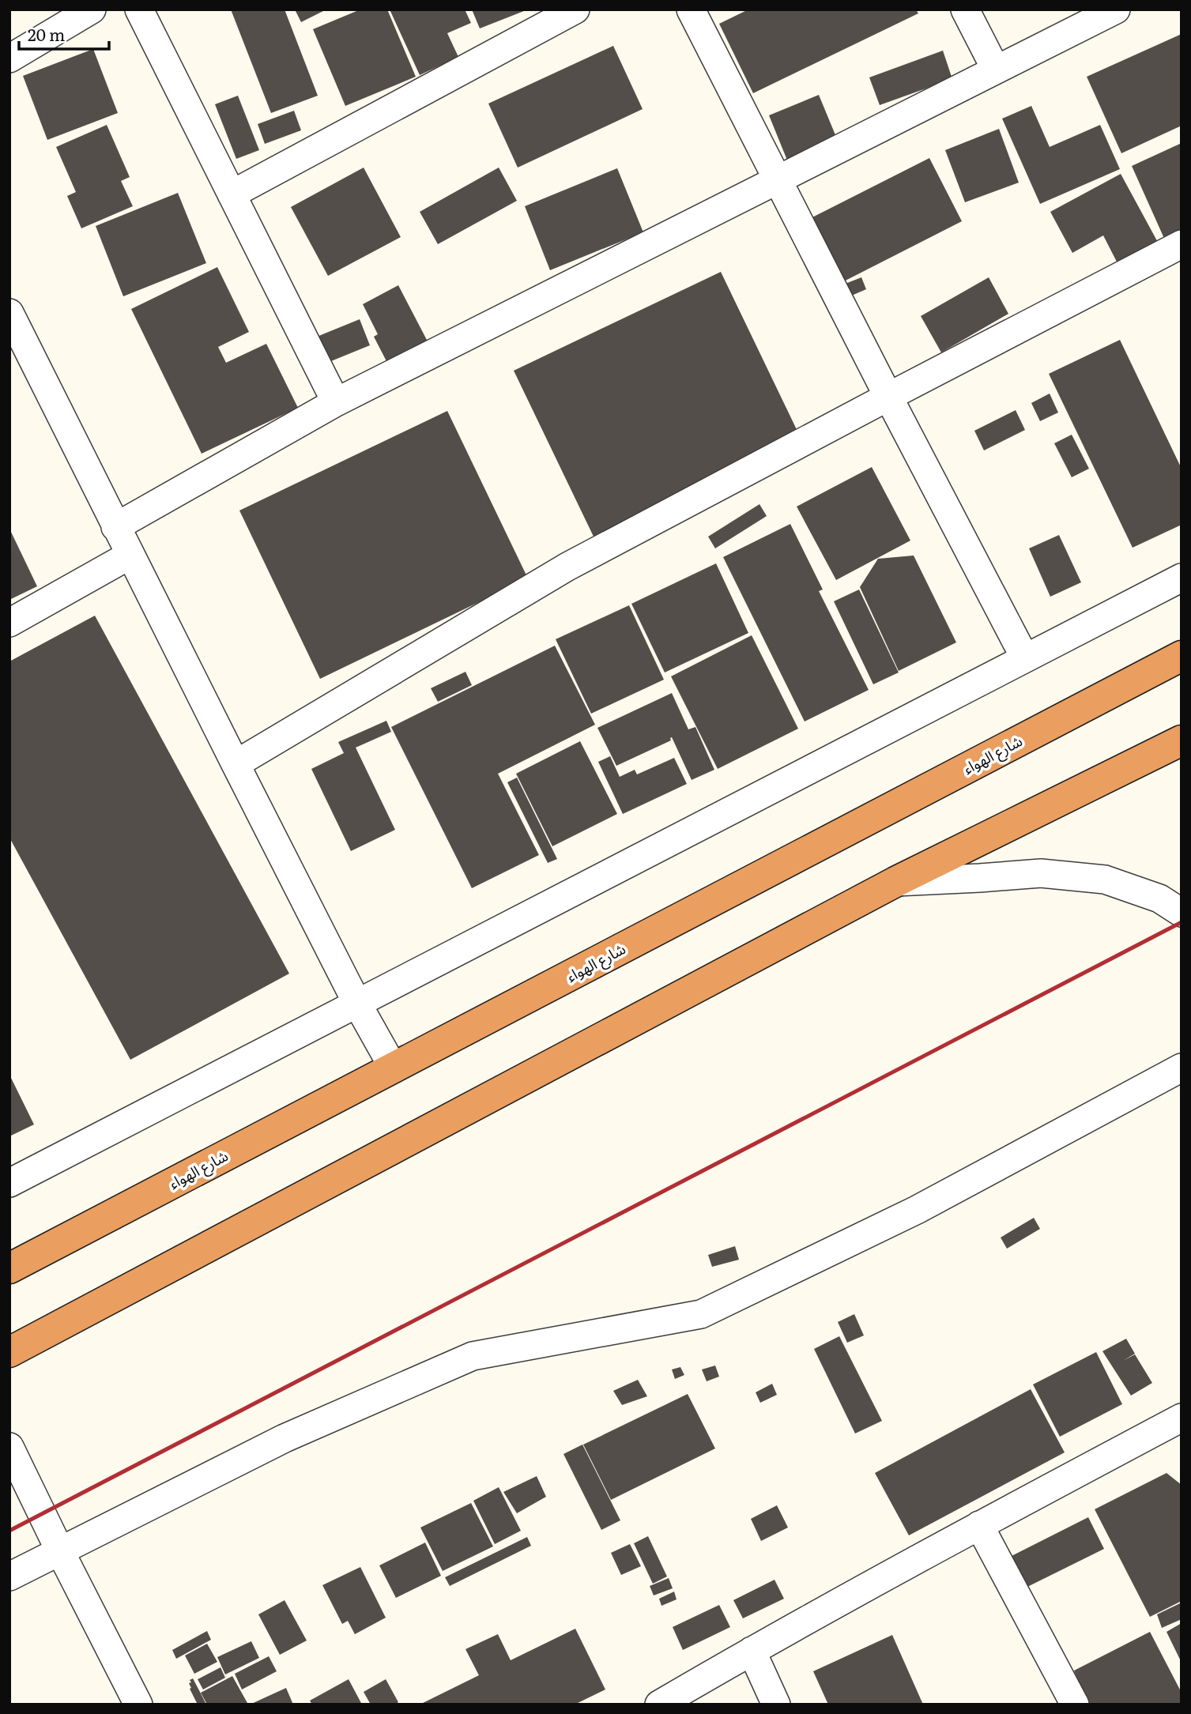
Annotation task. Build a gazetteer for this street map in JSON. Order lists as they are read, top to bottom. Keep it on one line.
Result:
{"streets":{"highway":["شارع الهواء"]},"scale_bar":"20 m"}
